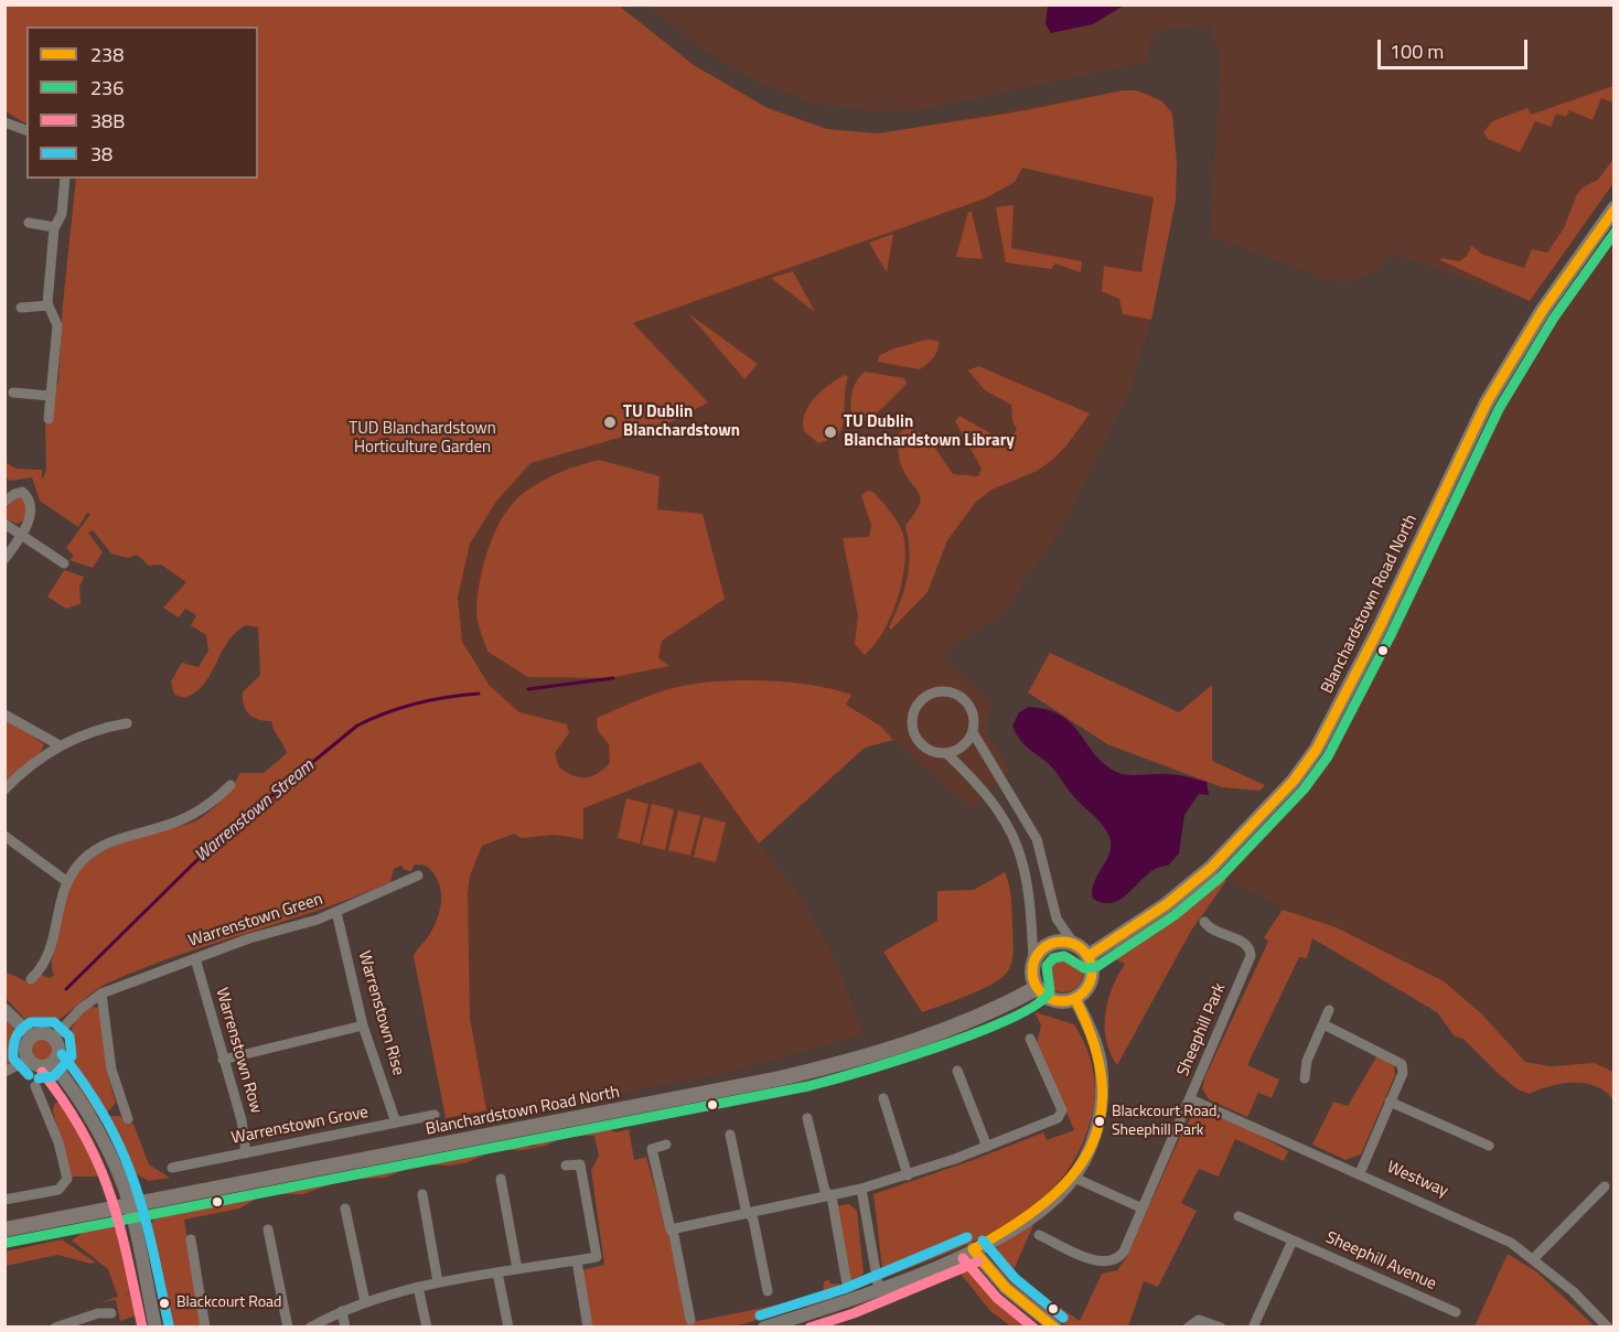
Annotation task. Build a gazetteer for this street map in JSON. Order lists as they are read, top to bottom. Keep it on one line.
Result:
{"streets":{"main road":["Blanchardstown Road North"],"street":["Warrenstown Green","Warrenstown Rise","Sheephill Park","Warrenstown Row","Warrenstown Grove","Westway","Sheephill Avenue"]},"crossings":[["Warrenstown Green","Warrenstown Rise"],["Warrenstown Green","Warrenstown Row"],["Warrenstown Rise","Warrenstown Grove"],["Sheephill Park","Westway"],["Warrenstown Row","Warrenstown Grove"]],"water":["Warrenstown Stream"],"parks":["TUD Blanchardstown Horticulture Garden"],"places":["TU Dublin Blanchardstown","TU Dublin Blanchardstown Library","Blackcourt Road, Sheephill Park","Blackcourt Road"],"lines":["transit line 238","transit line 236","transit line 38","transit line 38B"],"legend":["238","236","38B","38"],"scale_bar":"100 m"}
